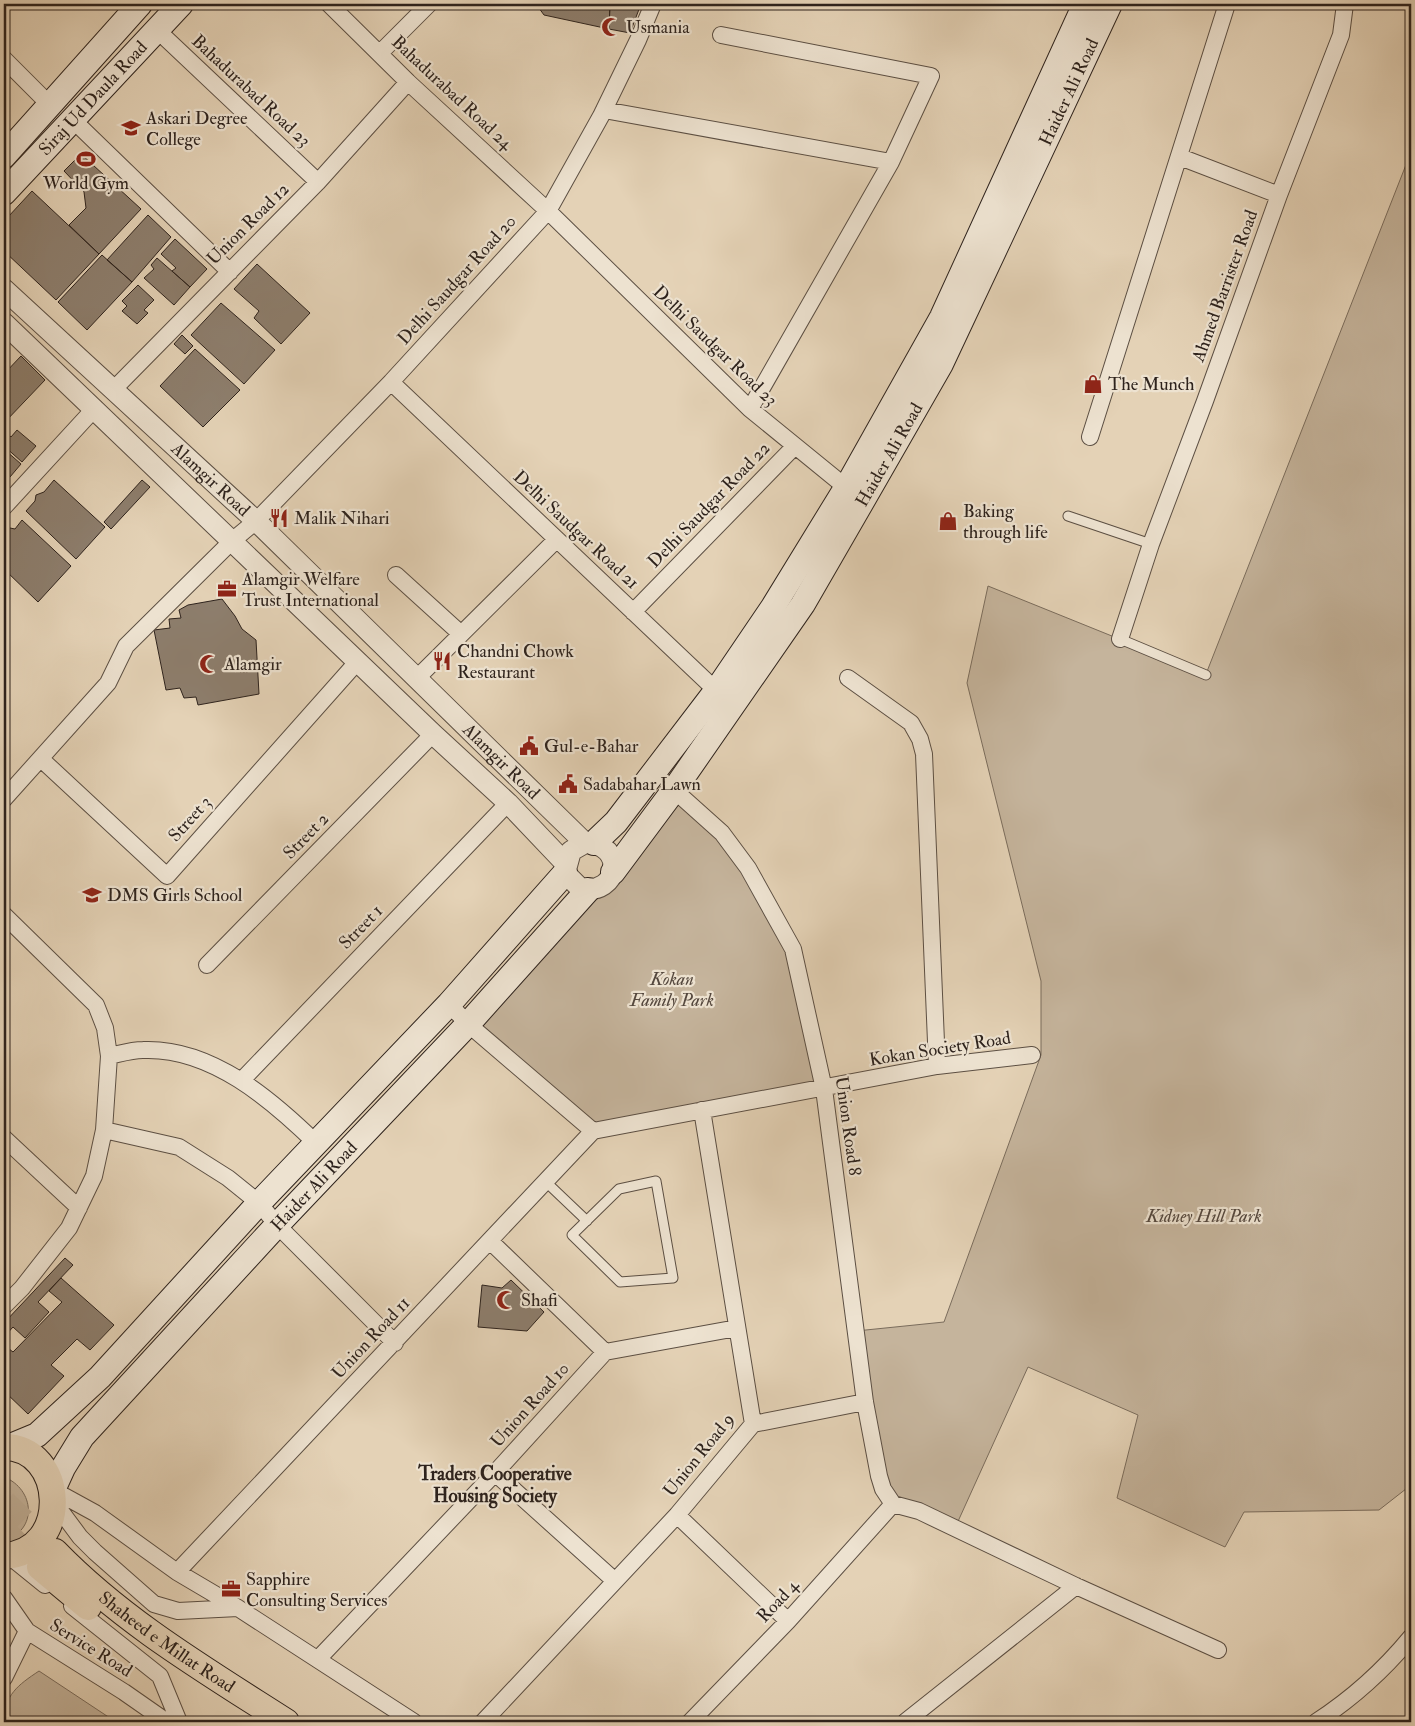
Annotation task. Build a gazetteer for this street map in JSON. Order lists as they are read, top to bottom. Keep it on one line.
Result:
{"streets":{"main road":["Haider Ali Road","Siraj Ud Daula Road","Shaheed e Millat Road"],"street":["Bahadurabad Road 23","Bahadurabad Road 24","Union Road 12","Delhi Saudgar Road 20","Ahmed Barrister Road","Delhi Saudgar Road 23","Alamgir Road","Delhi Saudgar Road 22","Delhi Saudgar Road 21","Street 3","Street 2","Street 1","Kokan Society Road","Union Road 8","Union Road 11","Union Road 10","Union Road 9","Road 4","Service Road"]},"crossings":[["Bahadurabad Road 23","Siraj Ud Daula Road"],["Bahadurabad Road 23","Union Road 12"],["Haider Ali Road","Delhi Saudgar Road 23"],["Haider Ali Road","Alamgir Road"],["Haider Ali Road","Delhi Saudgar Road 21"],["Haider Ali Road","Union Road 8"],["Bahadurabad Road 24","Union Road 12"],["Bahadurabad Road 24","Delhi Saudgar Road 20"],["Bahadurabad Road 24","Delhi Saudgar Road 23"],["Union Road 12","Alamgir Road"],["Delhi Saudgar Road 20","Delhi Saudgar Road 23"],["Delhi Saudgar Road 20","Alamgir Road"],["Delhi Saudgar Road 20","Delhi Saudgar Road 21"],["Delhi Saudgar Road 20","Street 3"],["Delhi Saudgar Road 23","Delhi Saudgar Road 22"],["Alamgir Road","Street 3"],["Alamgir Road","Street 2"],["Alamgir Road","Street 1"],["Delhi Saudgar Road 22","Delhi Saudgar Road 21"],["Kokan Society Road","Union Road 8"],["Kokan Society Road","Union Road 11"],["Kokan Society Road","Union Road 9"],["Union Road 8","Road 4"]],"districts":["Traders Cooperative Housing Society"],"parks":["Kokan Family Park","Kidney Hill Park"],"places":{"mosque":["Usmania","Alamgir","Shafi"],"school or university":["Askari Degree College","DMS Girls School"],"sports":["World Gym"],"shop":["The Munch","Baking through life"],"restaurant":["Malik Nihari","Chandni Chowk Restaurant"],"office":["Alamgir Welfare Trust International","Sapphire Consulting Services"],"public building":["Gul-e-Bahar","Sadabahar Lawn"]}}
